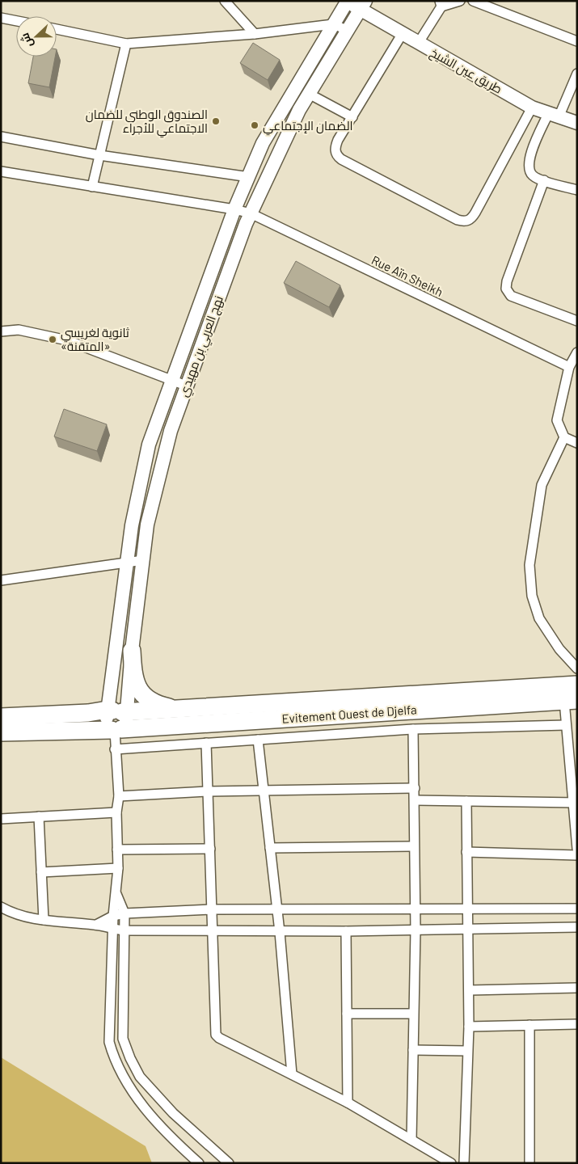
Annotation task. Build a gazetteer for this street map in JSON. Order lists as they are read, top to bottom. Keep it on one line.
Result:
{"streets":{"highway":["Evitement Ouest de Djelfa"],"main road":["طريق عين الشيخ","نهج العربي بن مهيدي"],"street":["Rue Aïn Sheikh"]},"crossings":[["طريق عين الشيخ","نهج العربي بن مهيدي"],["Rue Aïn Sheikh","نهج العربي بن مهيدي"],["نهج العربي بن مهيدي","Evitement Ouest de Djelfa"]],"places":["الصندوق الوطني للضمان الاجتماعي للأجراء","الضمان الإجتماعي","ثانوية لغريسي «المتقنة»"],"north":"left"}
